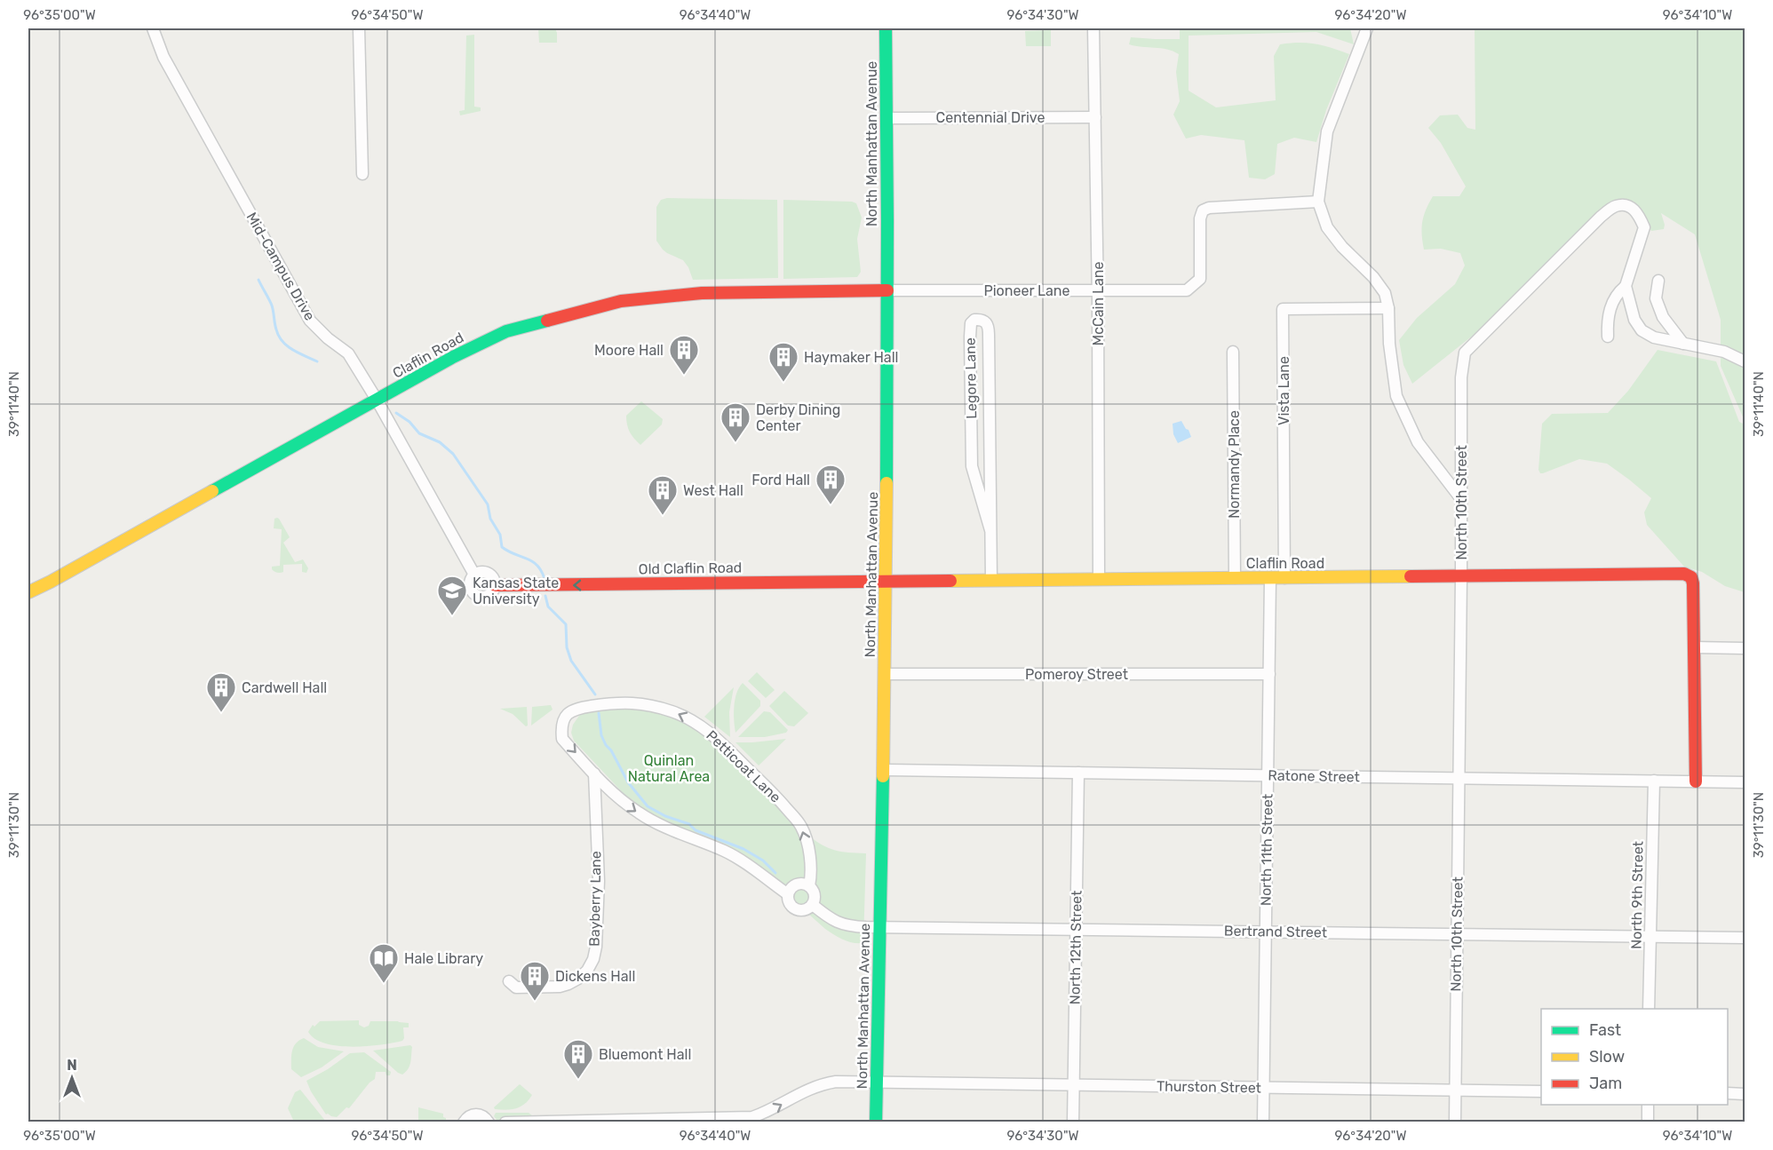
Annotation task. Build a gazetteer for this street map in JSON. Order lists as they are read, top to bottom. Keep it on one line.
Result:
{"streets":{"street":["Centennial Drive","North Manhattan Avenue","Mid-Campus Drive","Pioneer Lane","McCain Lane","Claflin Road","Legore Lane","Vista Lane","Normandy Place","North 10th Street","Old Claflin Road","Pomeroy Street","Petticoat Lane","Ratone Street","North 11th Street","North 9th Street","Bayberry Lane","Bertrand Street","North 12th Street","Thurston Street"]},"crossings":[["Centennial Drive","North Manhattan Avenue"],["Centennial Drive","McCain Lane"],["North Manhattan Avenue","Pioneer Lane"],["North Manhattan Avenue","Claflin Road"],["North Manhattan Avenue","Old Claflin Road"],["North Manhattan Avenue","Pomeroy Street"],["North Manhattan Avenue","Ratone Street"],["North Manhattan Avenue","Bertrand Street"],["North Manhattan Avenue","Thurston Street"],["Mid-Campus Drive","Claflin Road"],["Mid-Campus Drive","Old Claflin Road"],["Pioneer Lane","McCain Lane"],["Pioneer Lane","Claflin Road"],["McCain Lane","Claflin Road"],["Claflin Road","Legore Lane"],["Claflin Road","Vista Lane"],["Claflin Road","Normandy Place"],["Claflin Road","North 10th Street"],["Claflin Road","Old Claflin Road"],["Claflin Road","North 11th Street"],["North 10th Street","Ratone Street"],["North 10th Street","Bertrand Street"],["North 10th Street","Thurston Street"],["Pomeroy Street","North 11th Street"],["Petticoat Lane","Bayberry Lane"],["Petticoat Lane","Bertrand Street"],["Ratone Street","North 11th Street"],["Ratone Street","North 9th Street"],["Ratone Street","North 12th Street"],["North 11th Street","Bertrand Street"],["North 11th Street","Thurston Street"],["North 9th Street","Bertrand Street"],["Bertrand Street","North 12th Street"],["North 12th Street","Thurston Street"]],"one_way":["Old Claflin Road"],"parks":["Quinlan Natural Area"],"places":{"building":["Moore Hall","Haymaker Hall","Derby Dining Center","Ford Hall","West Hall","Cardwell Hall","Dickens Hall","Bluemont Hall"],"school or university":["Kansas State University"],"library":["Hale Library"]},"legend":["Fast","Slow","Jam"],"north":"top","coordinates":["96°35'00\"W","96°34'50\"W","96°34'40\"W","96°34'30\"W","96°34'20\"W","96°34'10\"W","39°11'40\"N","39°11'30\"N"]}
